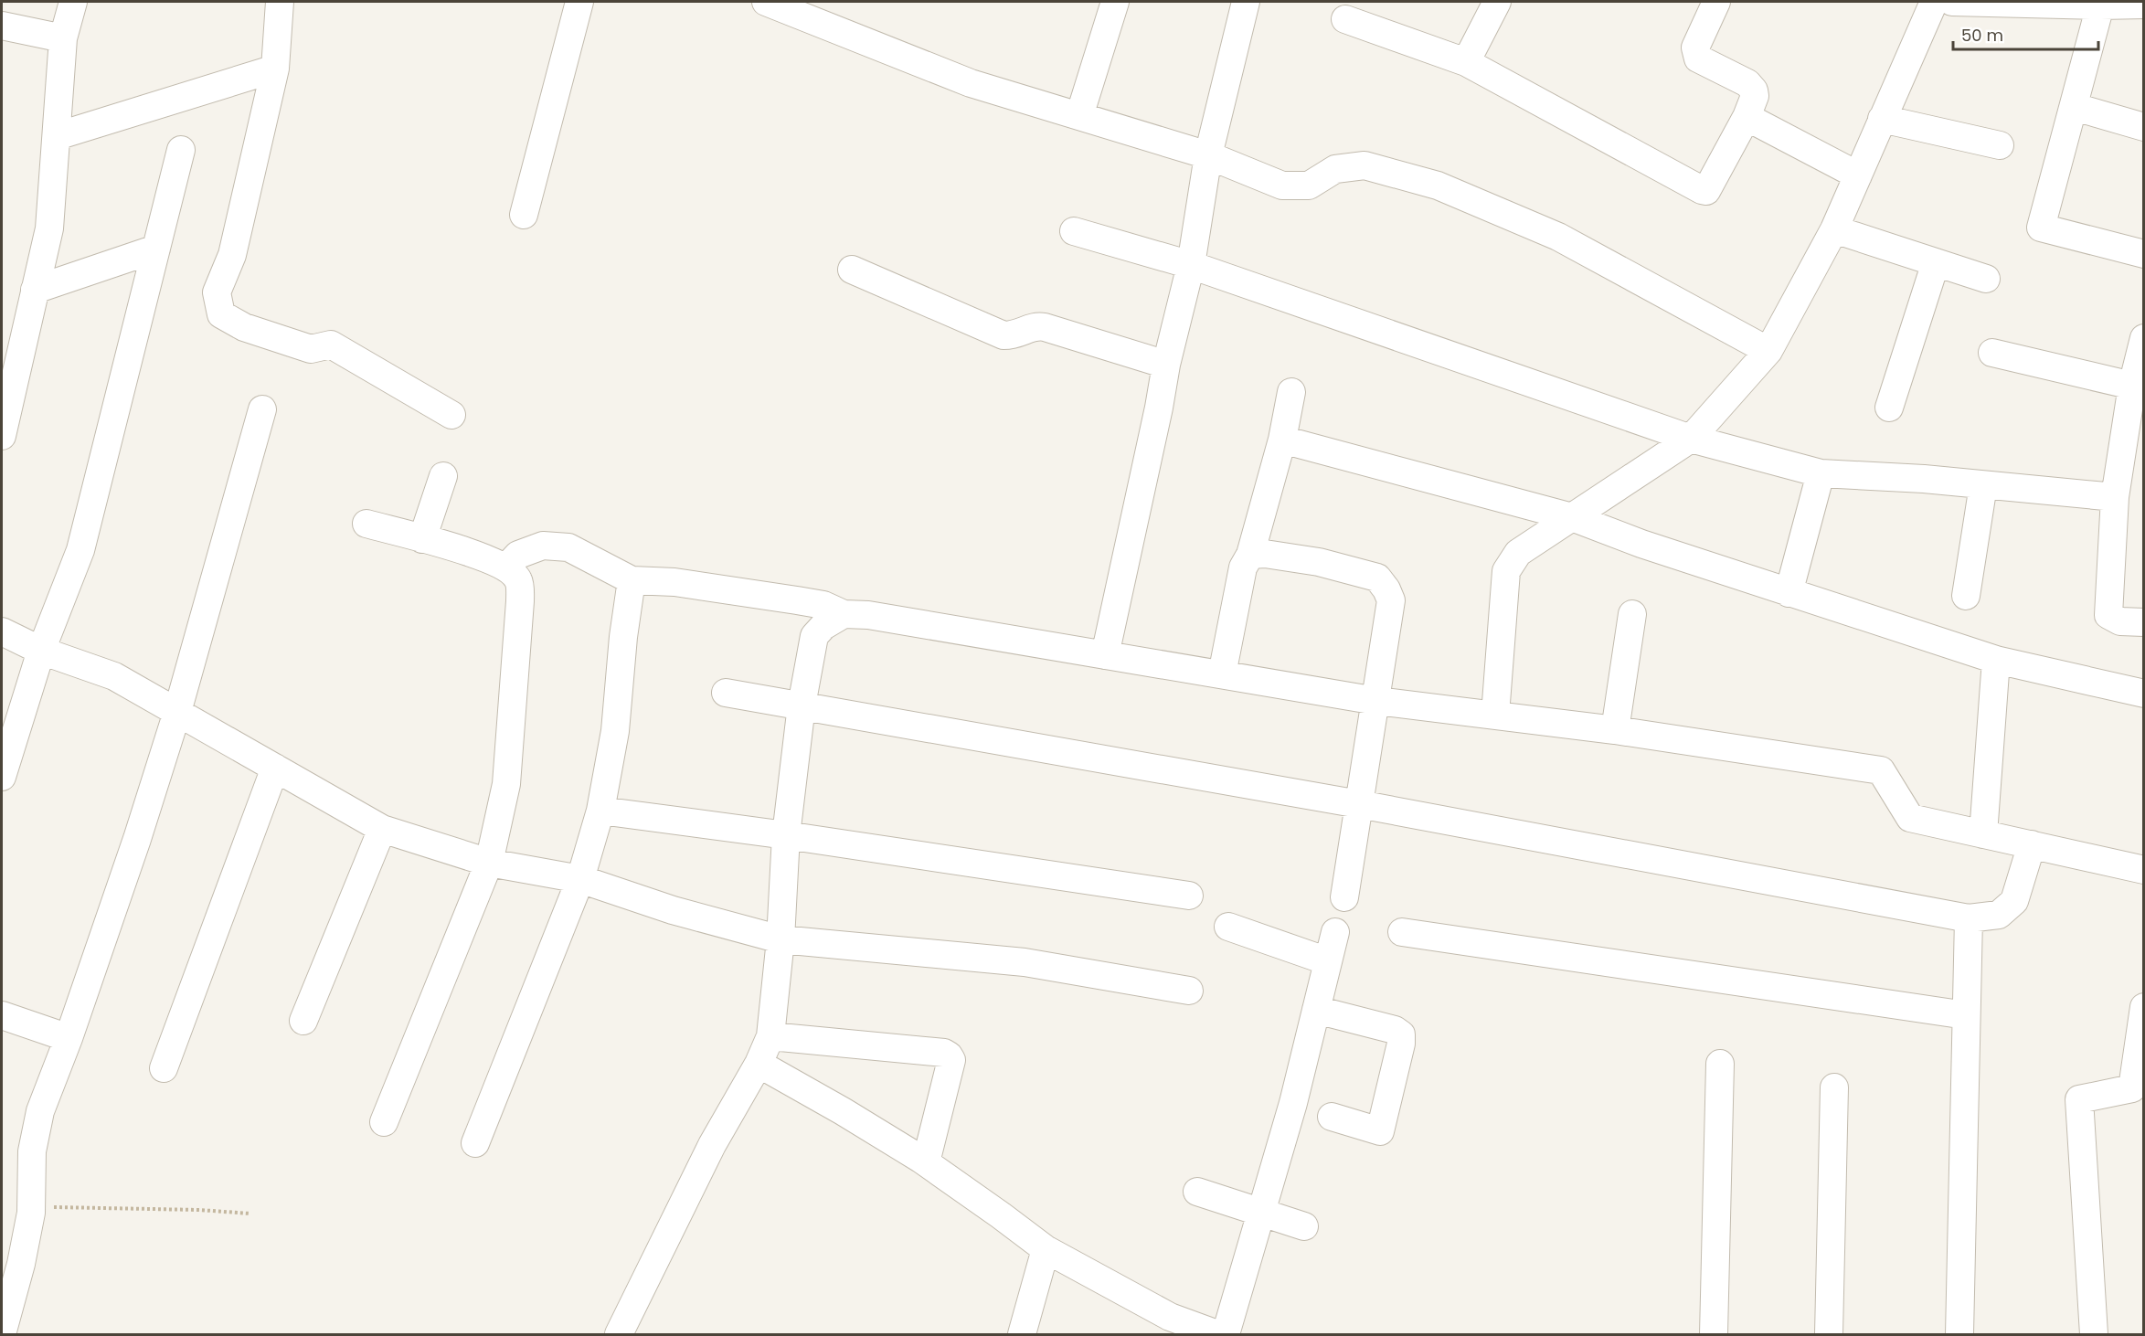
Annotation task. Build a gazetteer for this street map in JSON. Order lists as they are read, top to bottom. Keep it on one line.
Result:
{"scale_bar":"50 m"}
